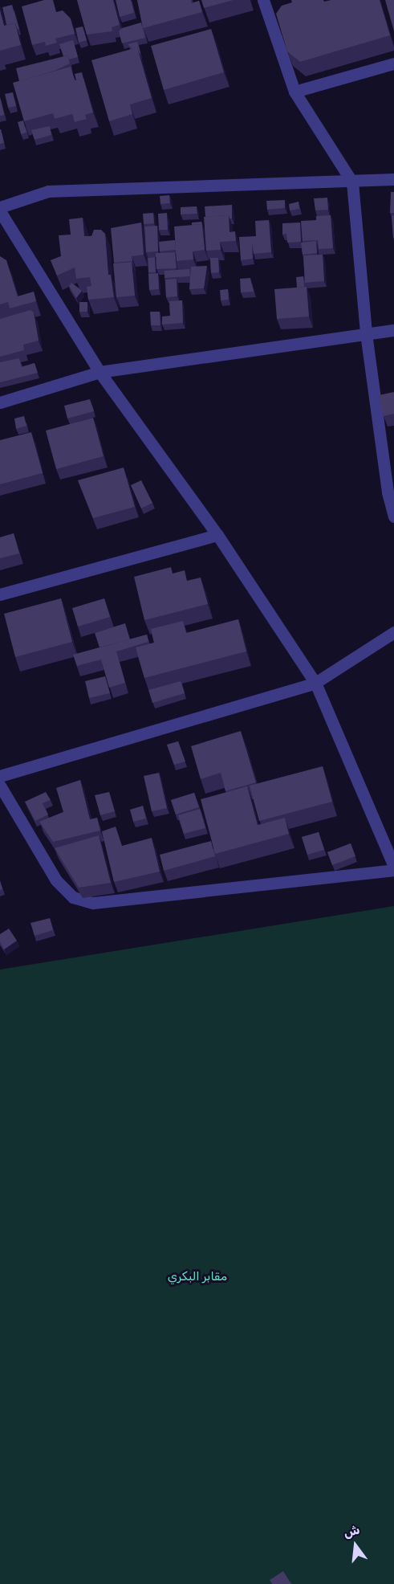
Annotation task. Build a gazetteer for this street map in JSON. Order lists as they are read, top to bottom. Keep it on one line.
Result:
{"parks":["مقابر البكري"],"north":"top"}
